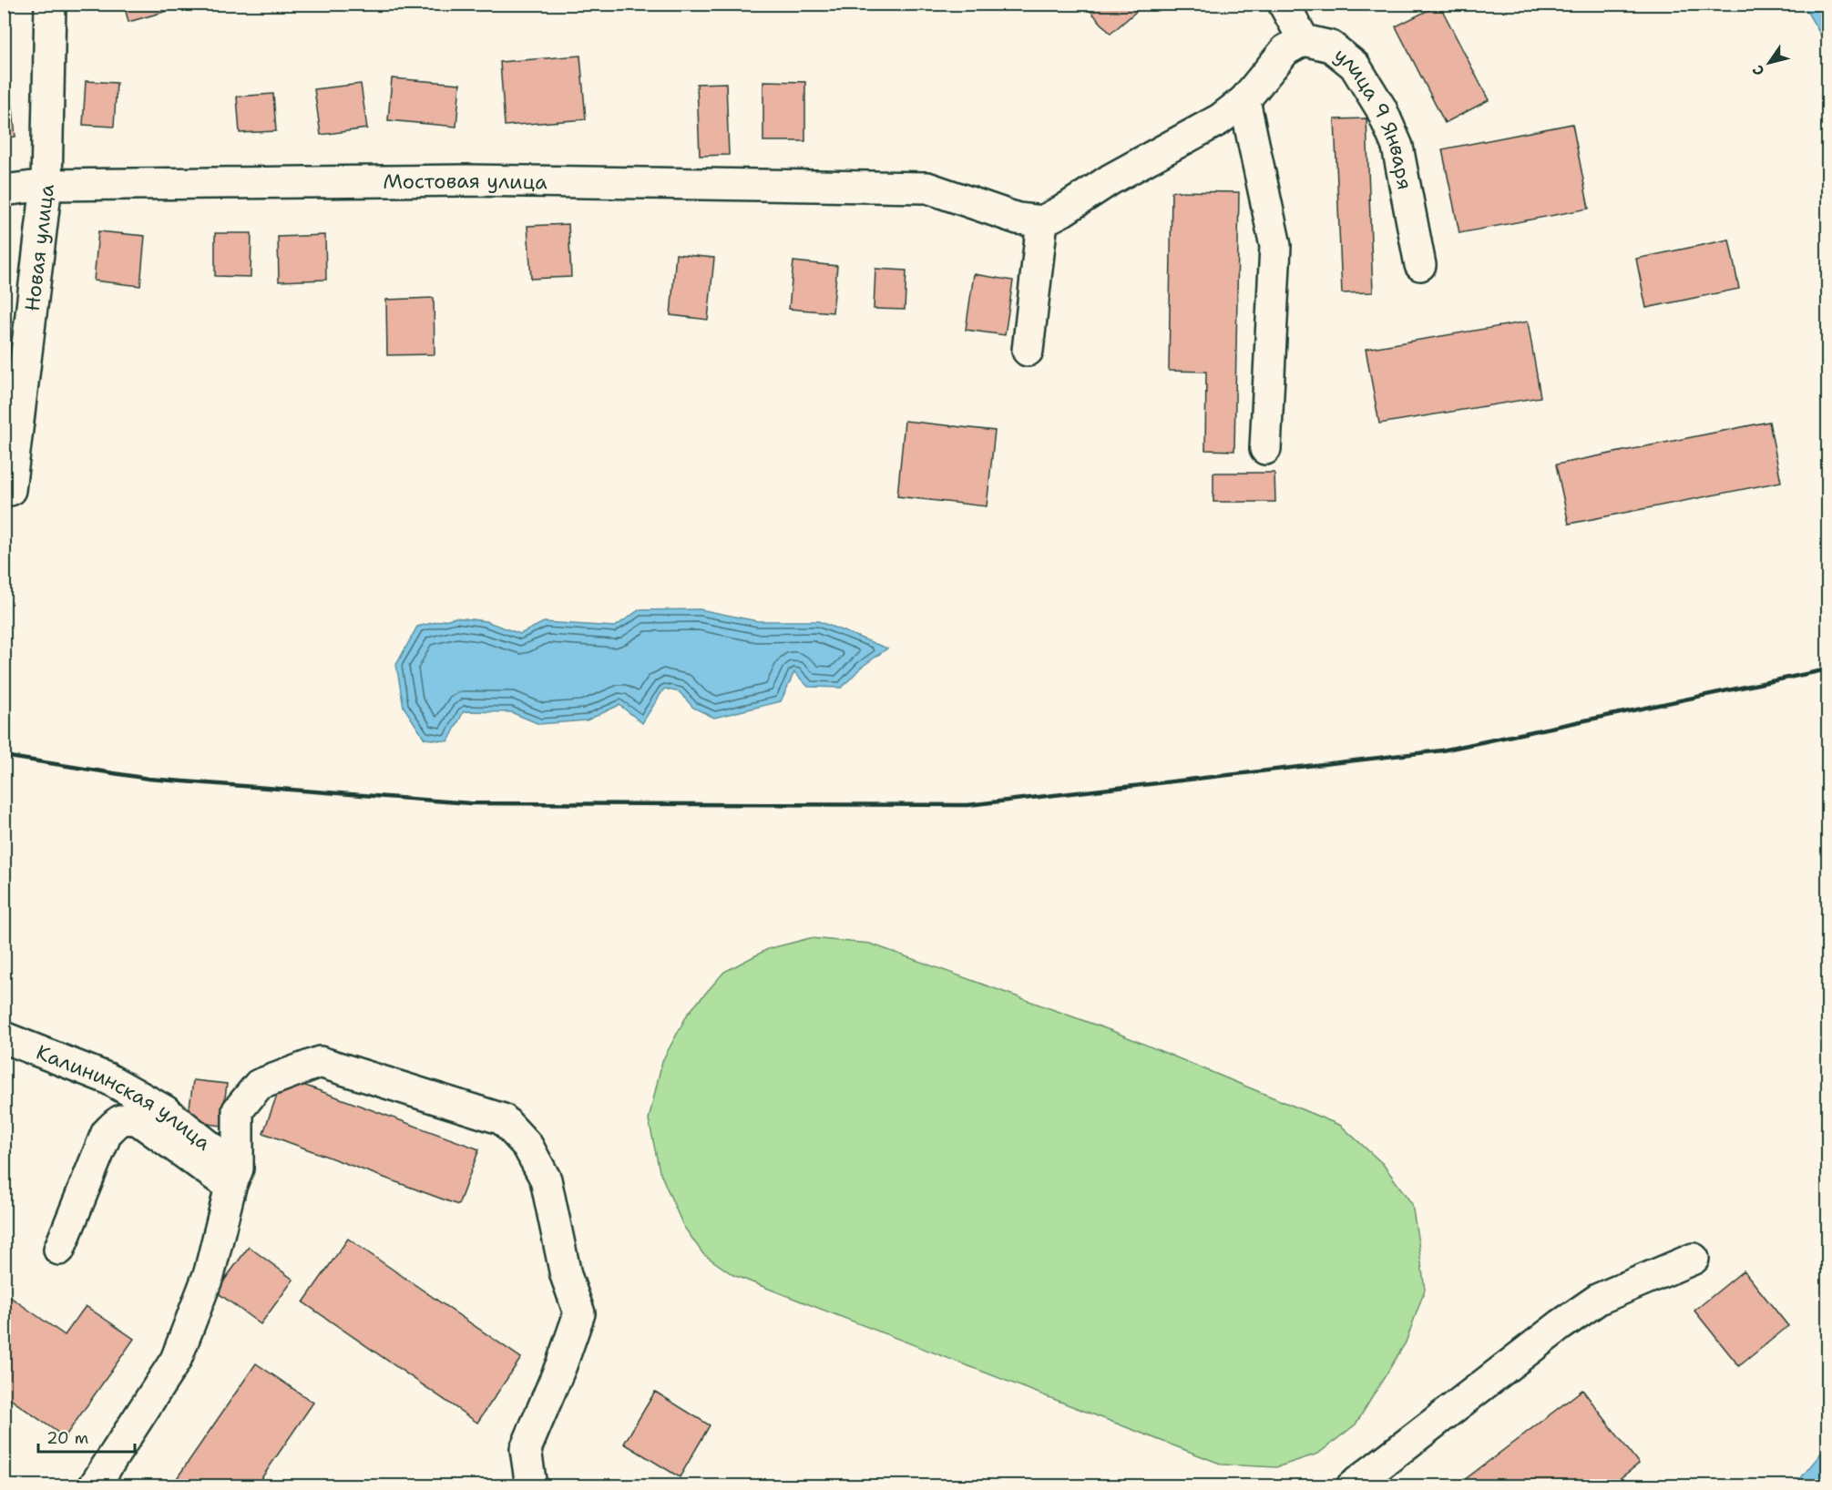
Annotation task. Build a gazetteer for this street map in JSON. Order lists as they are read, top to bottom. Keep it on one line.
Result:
{"streets":{"street":["улица 9 Января","Мостовая улица","Новая улица","Калининская улица"]},"crossings":[["Мостовая улица","Новая улица"]],"scale_bar":"20 m","north":"bottom left"}
